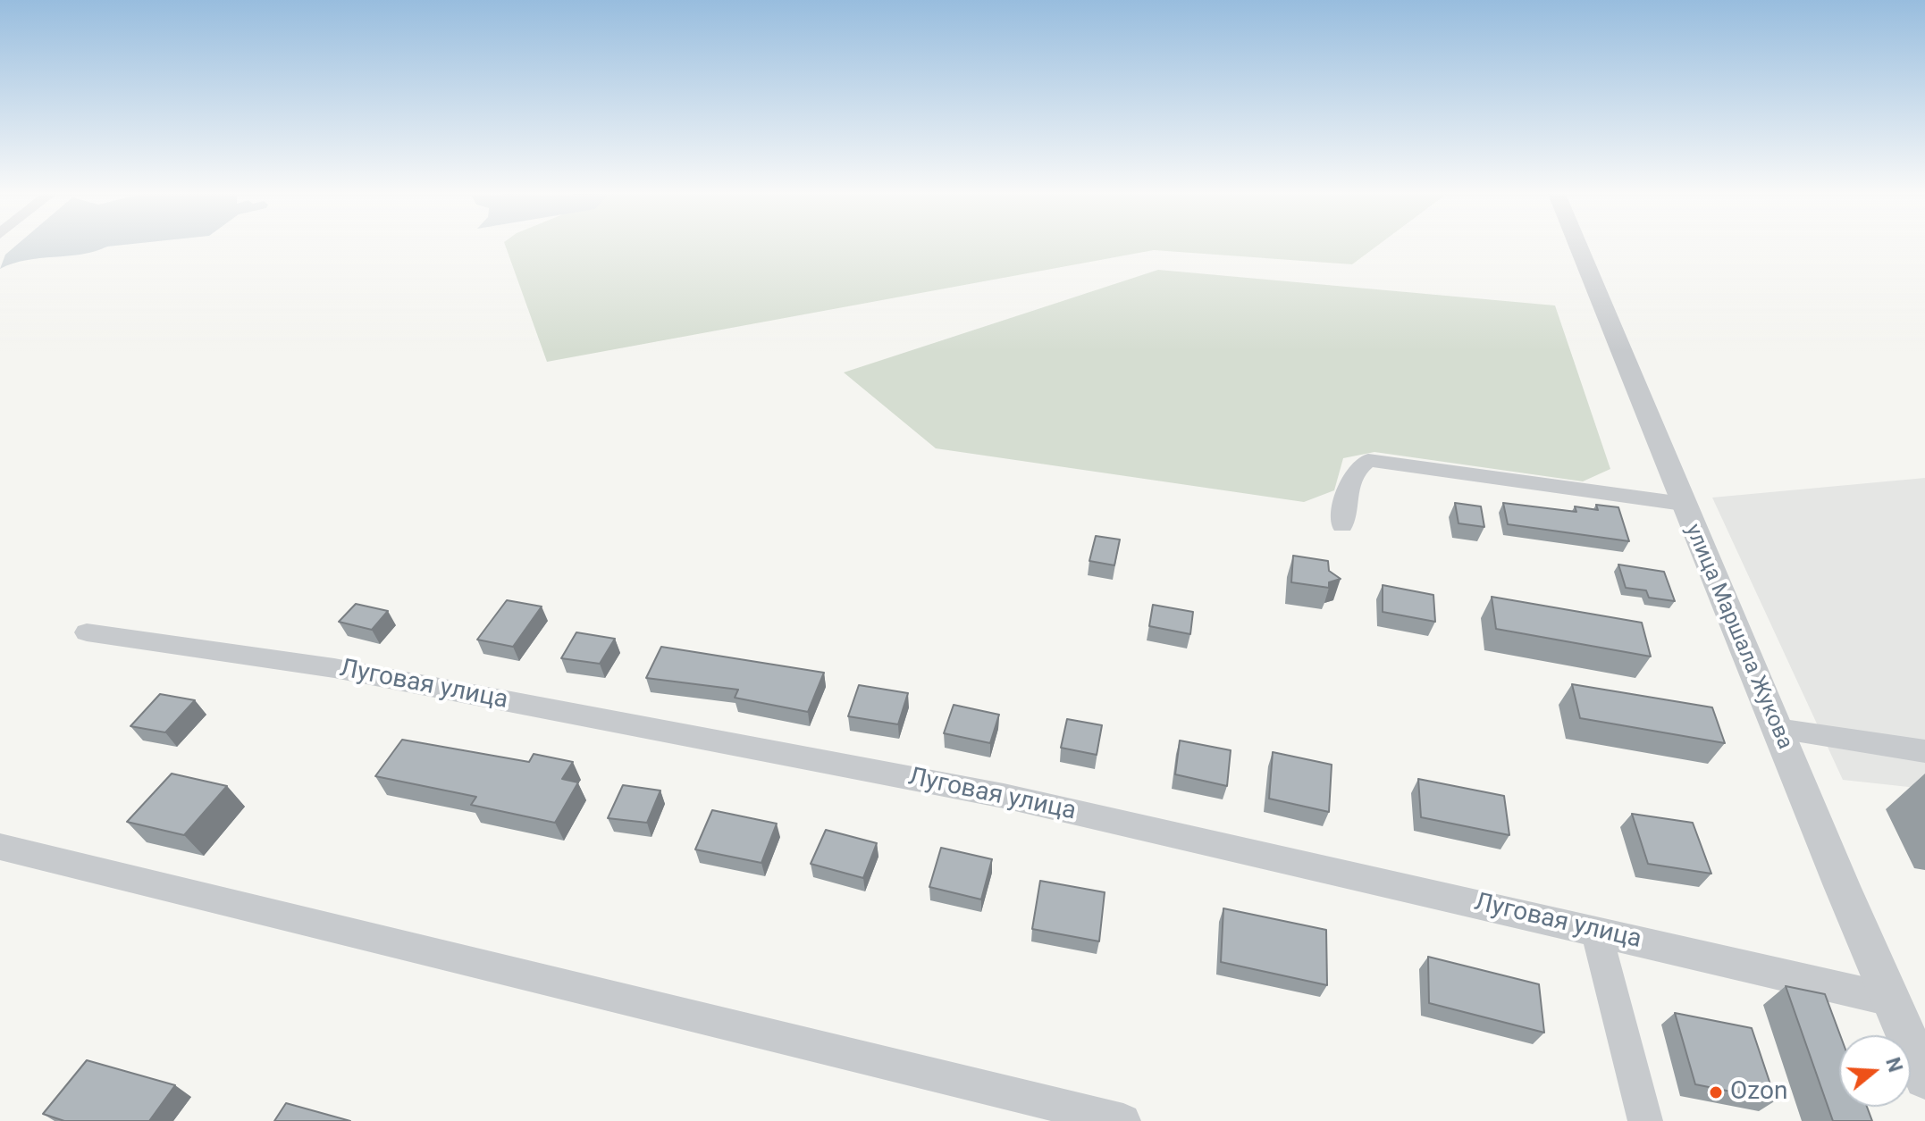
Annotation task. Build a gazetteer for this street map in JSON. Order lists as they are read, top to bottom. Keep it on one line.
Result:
{"streets":{"street":["улица Маршала Жукова","Луговая улица"]},"crossings":[["улица Маршала Жукова","Луговая улица"]],"places":["Ozon"],"north":"right"}
